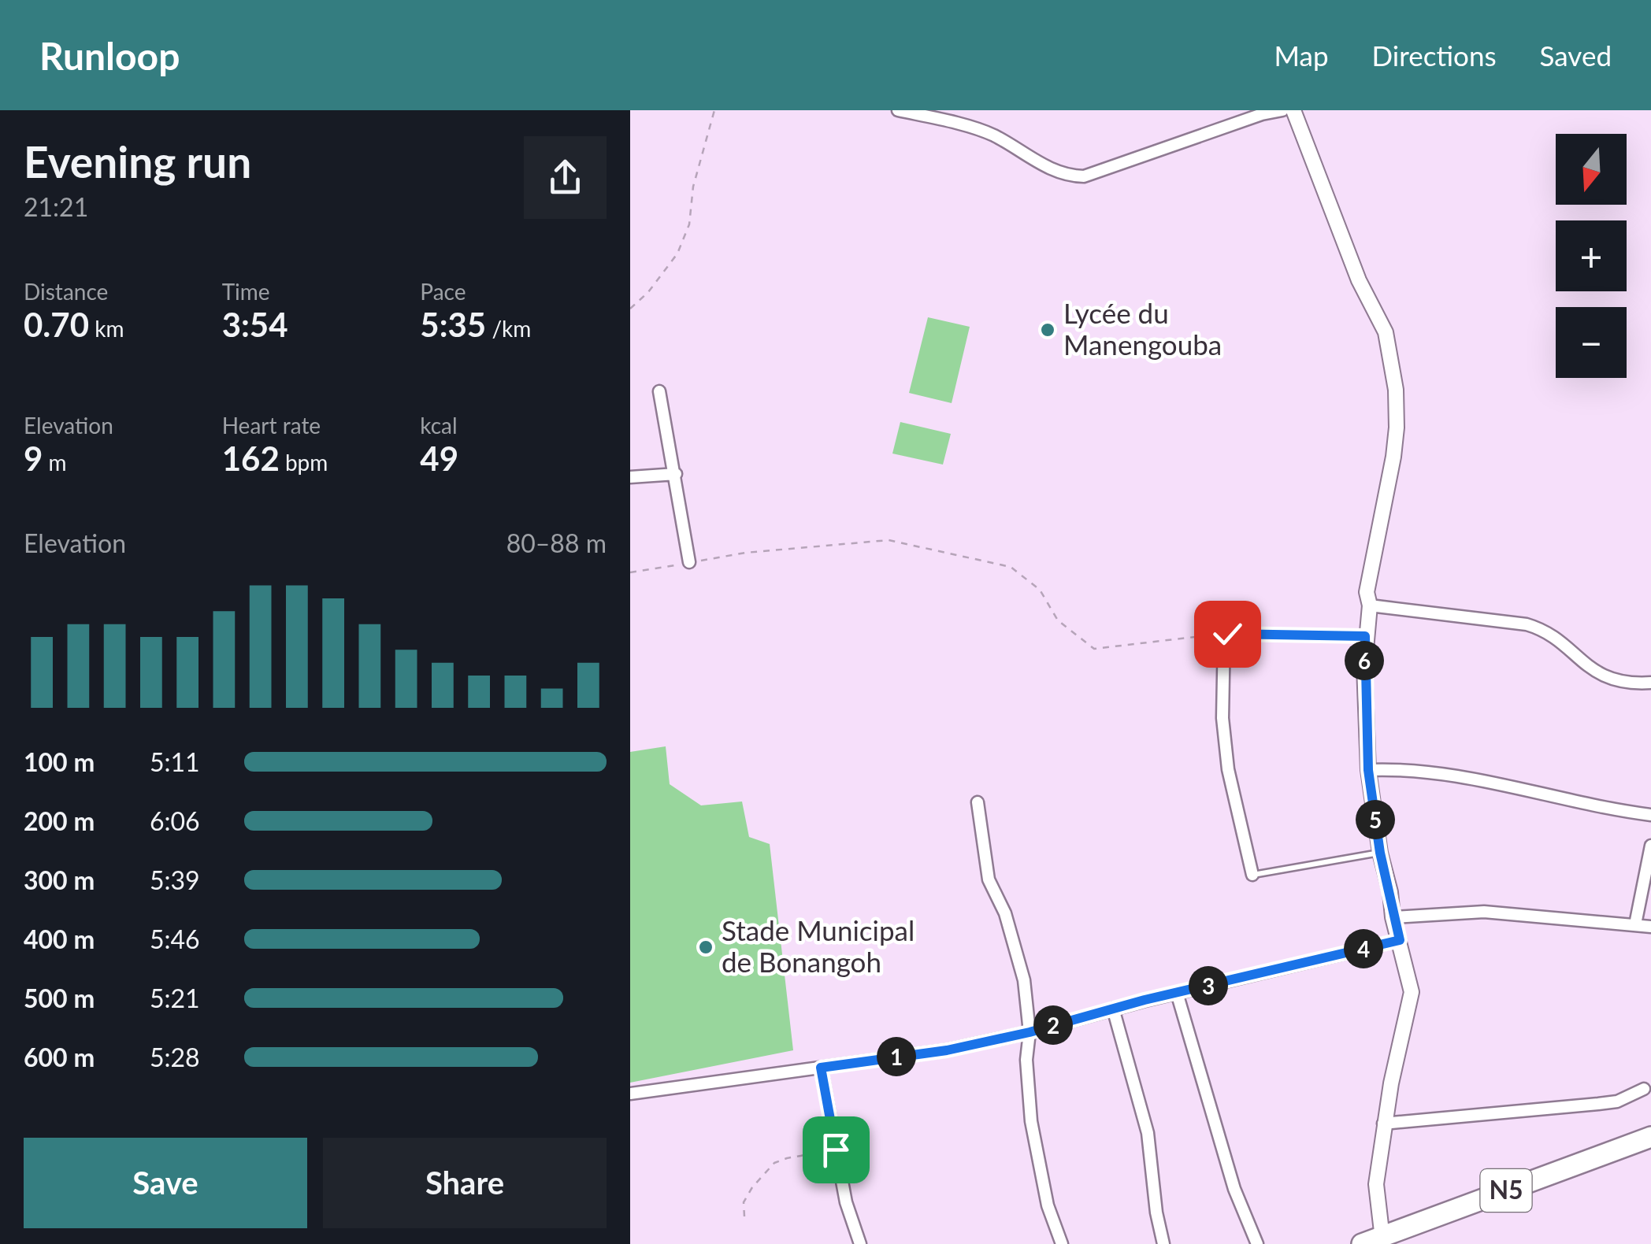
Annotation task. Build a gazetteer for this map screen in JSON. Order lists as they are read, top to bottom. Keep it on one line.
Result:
{"streets":{"highway":["N5"]},"places":["Lycée du Manengouba","Stade Municipal de Bonangoh"],"north":"bottom","page":{"header":"Runloop","nav":["Map","Directions","Saved"],"heading":["Evening run","21:21"],"map_buttons":["+","−"],"stats":[["Distance","0.70 km"],["Time","3:54"],["Pace","5:35 /km"],["Elevation","9 m"],["Heart rate","162 bpm"],["kcal","49"]],"chart":["Elevation","80–88 m"],"pins":["6","5","4","3","2","1"],"list":[{"name":"100 m","note":"5:11"},{"name":"200 m","note":"6:06"},{"name":"300 m","note":"5:39"},{"name":"400 m","note":"5:46"},{"name":"500 m","note":"5:21"},{"name":"600 m","note":"5:28"}],"buttons":["Save","Share"]}}
